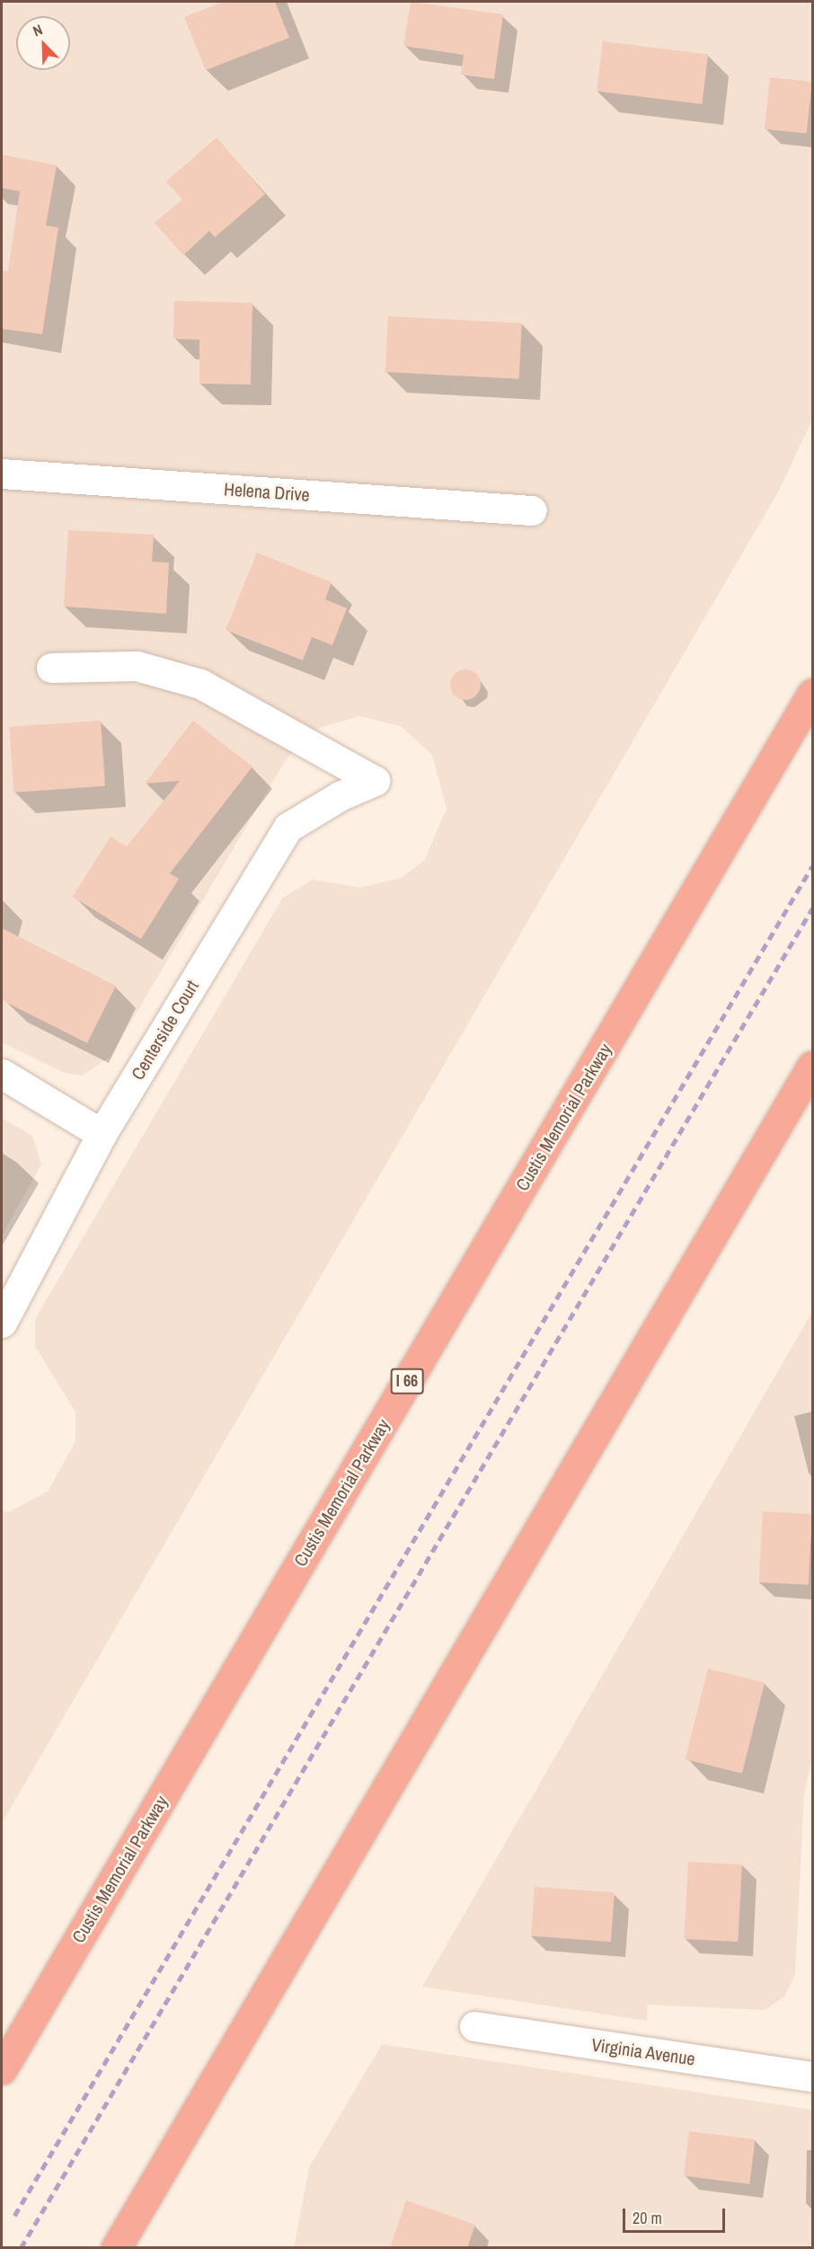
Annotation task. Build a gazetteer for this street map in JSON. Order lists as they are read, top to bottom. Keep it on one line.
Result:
{"streets":{"highway":["Custis Memorial Parkway","I 66"],"street":["Helena Drive","Centerside Court","Virginia Avenue"]},"scale_bar":"20 m","north":"top left"}
